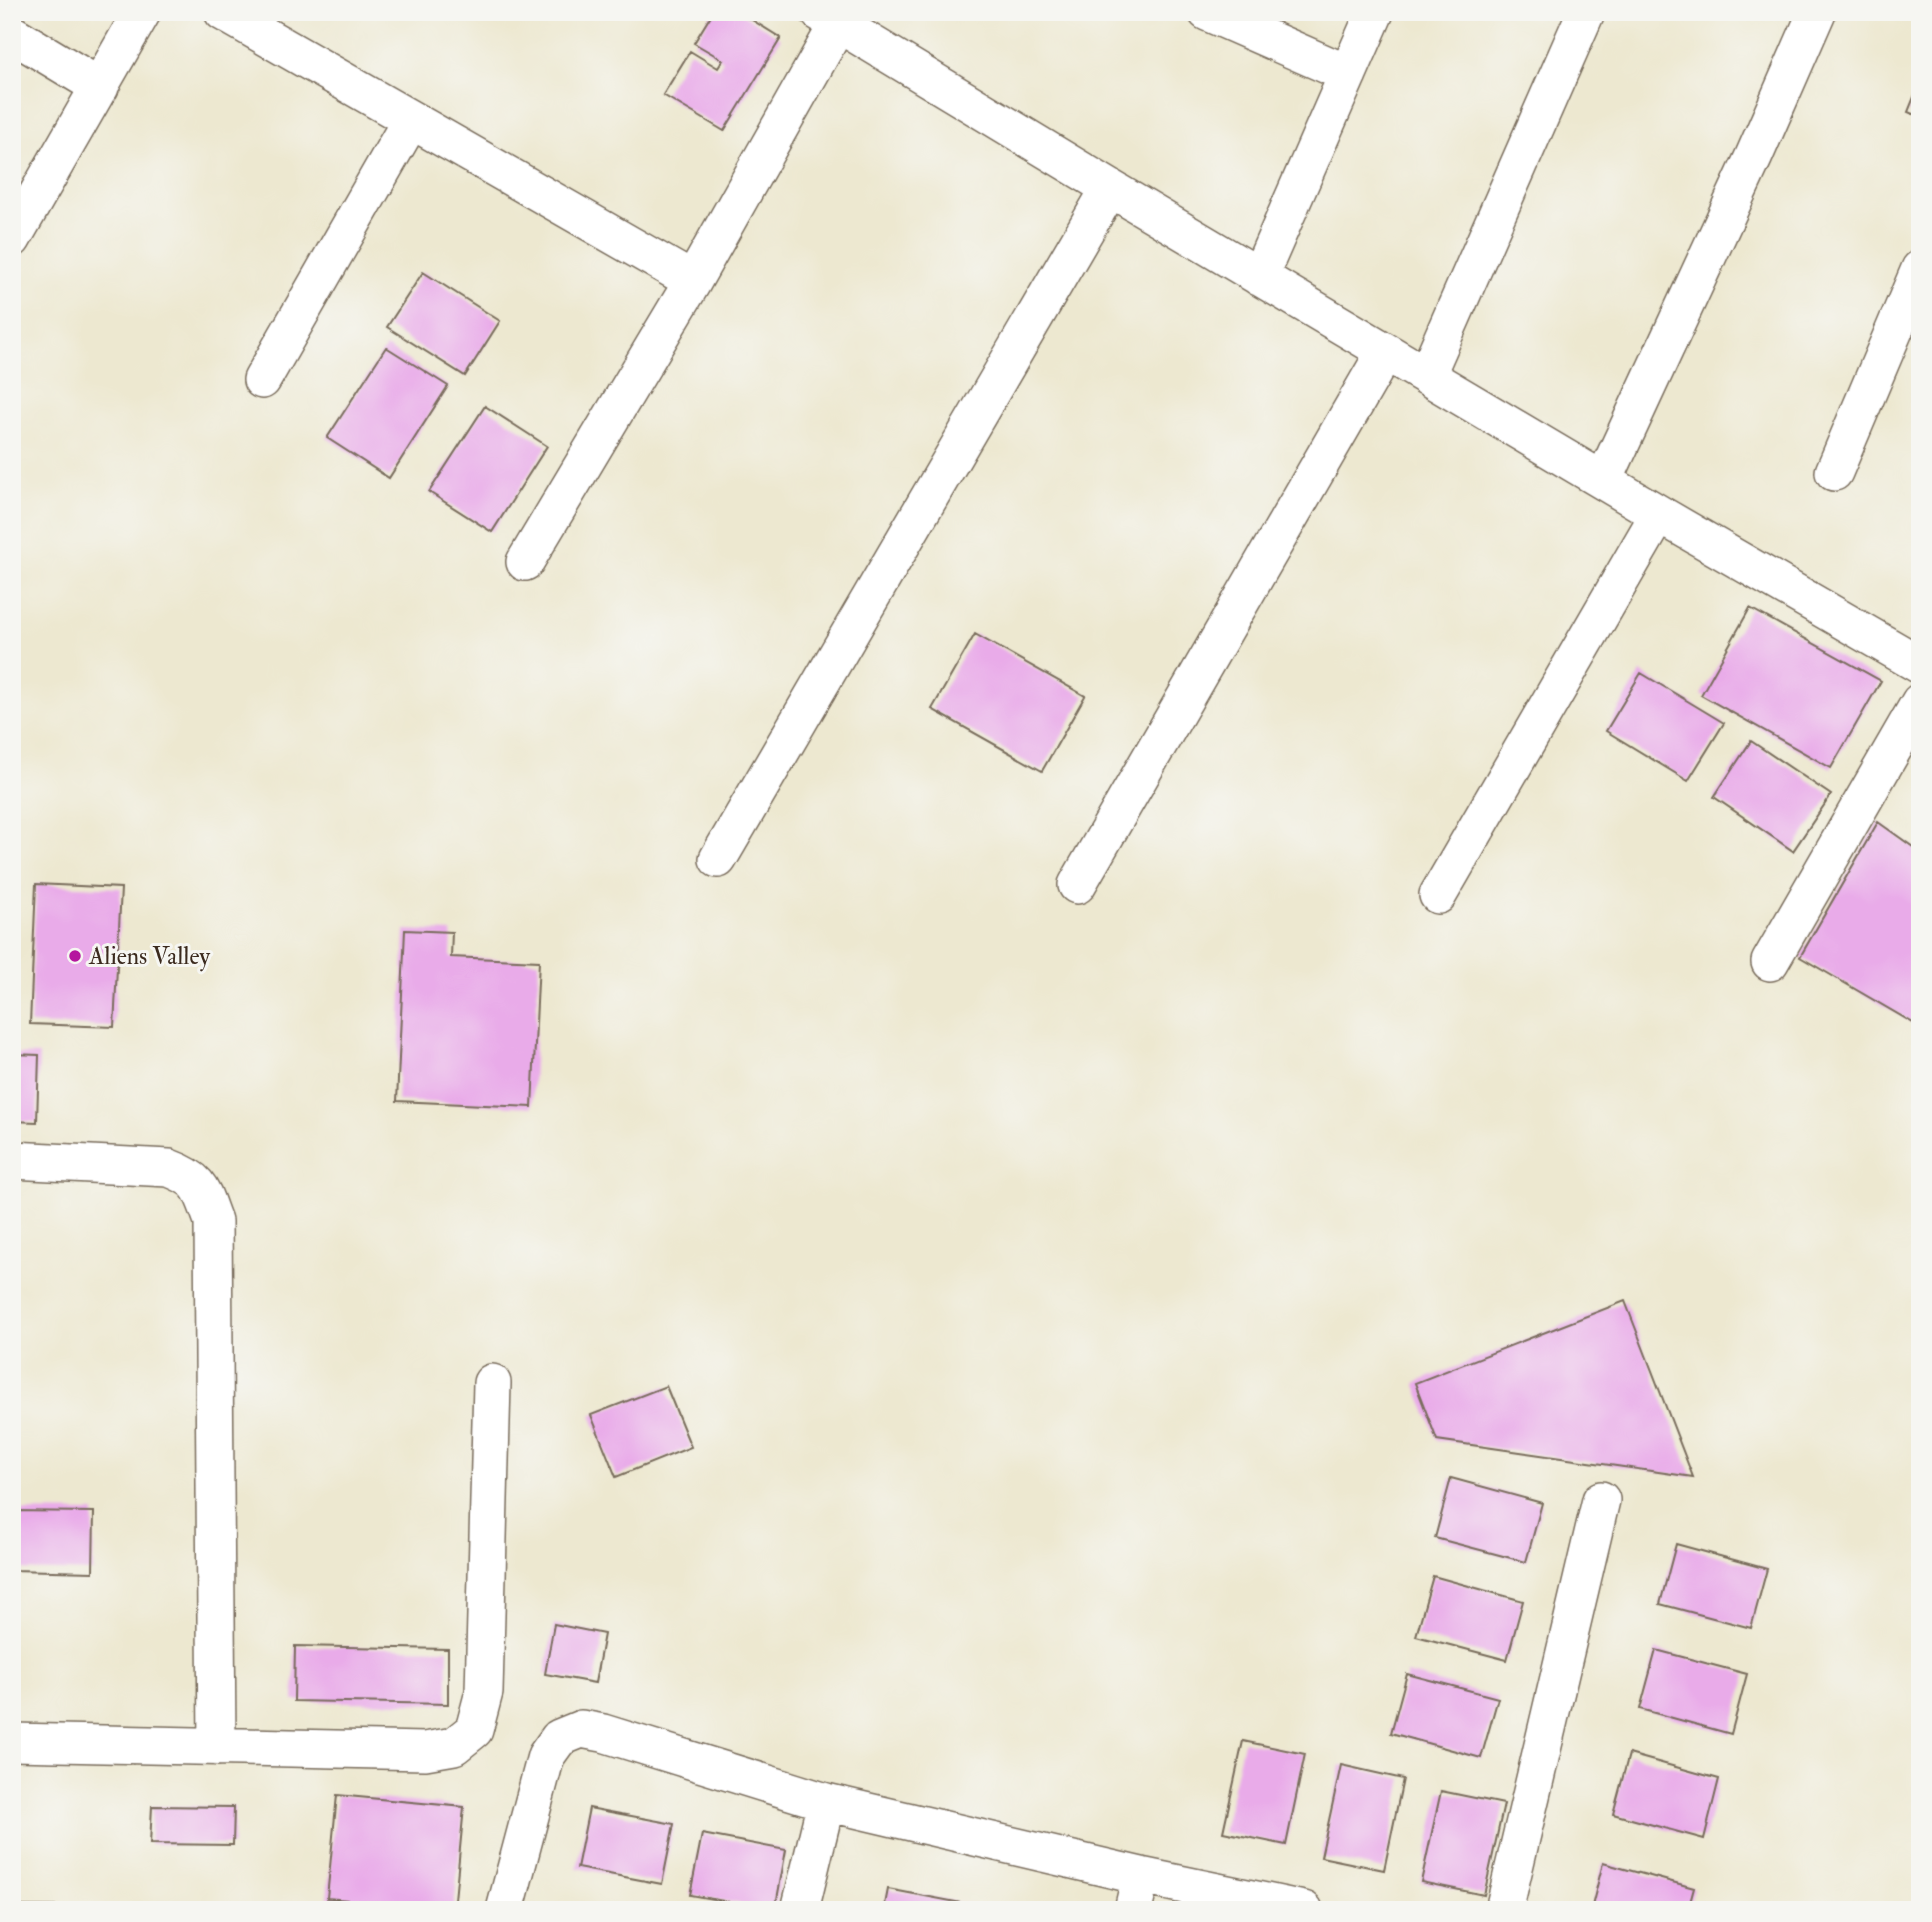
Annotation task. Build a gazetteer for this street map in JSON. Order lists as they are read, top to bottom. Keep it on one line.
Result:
{"places":["Aliens Valley"]}
